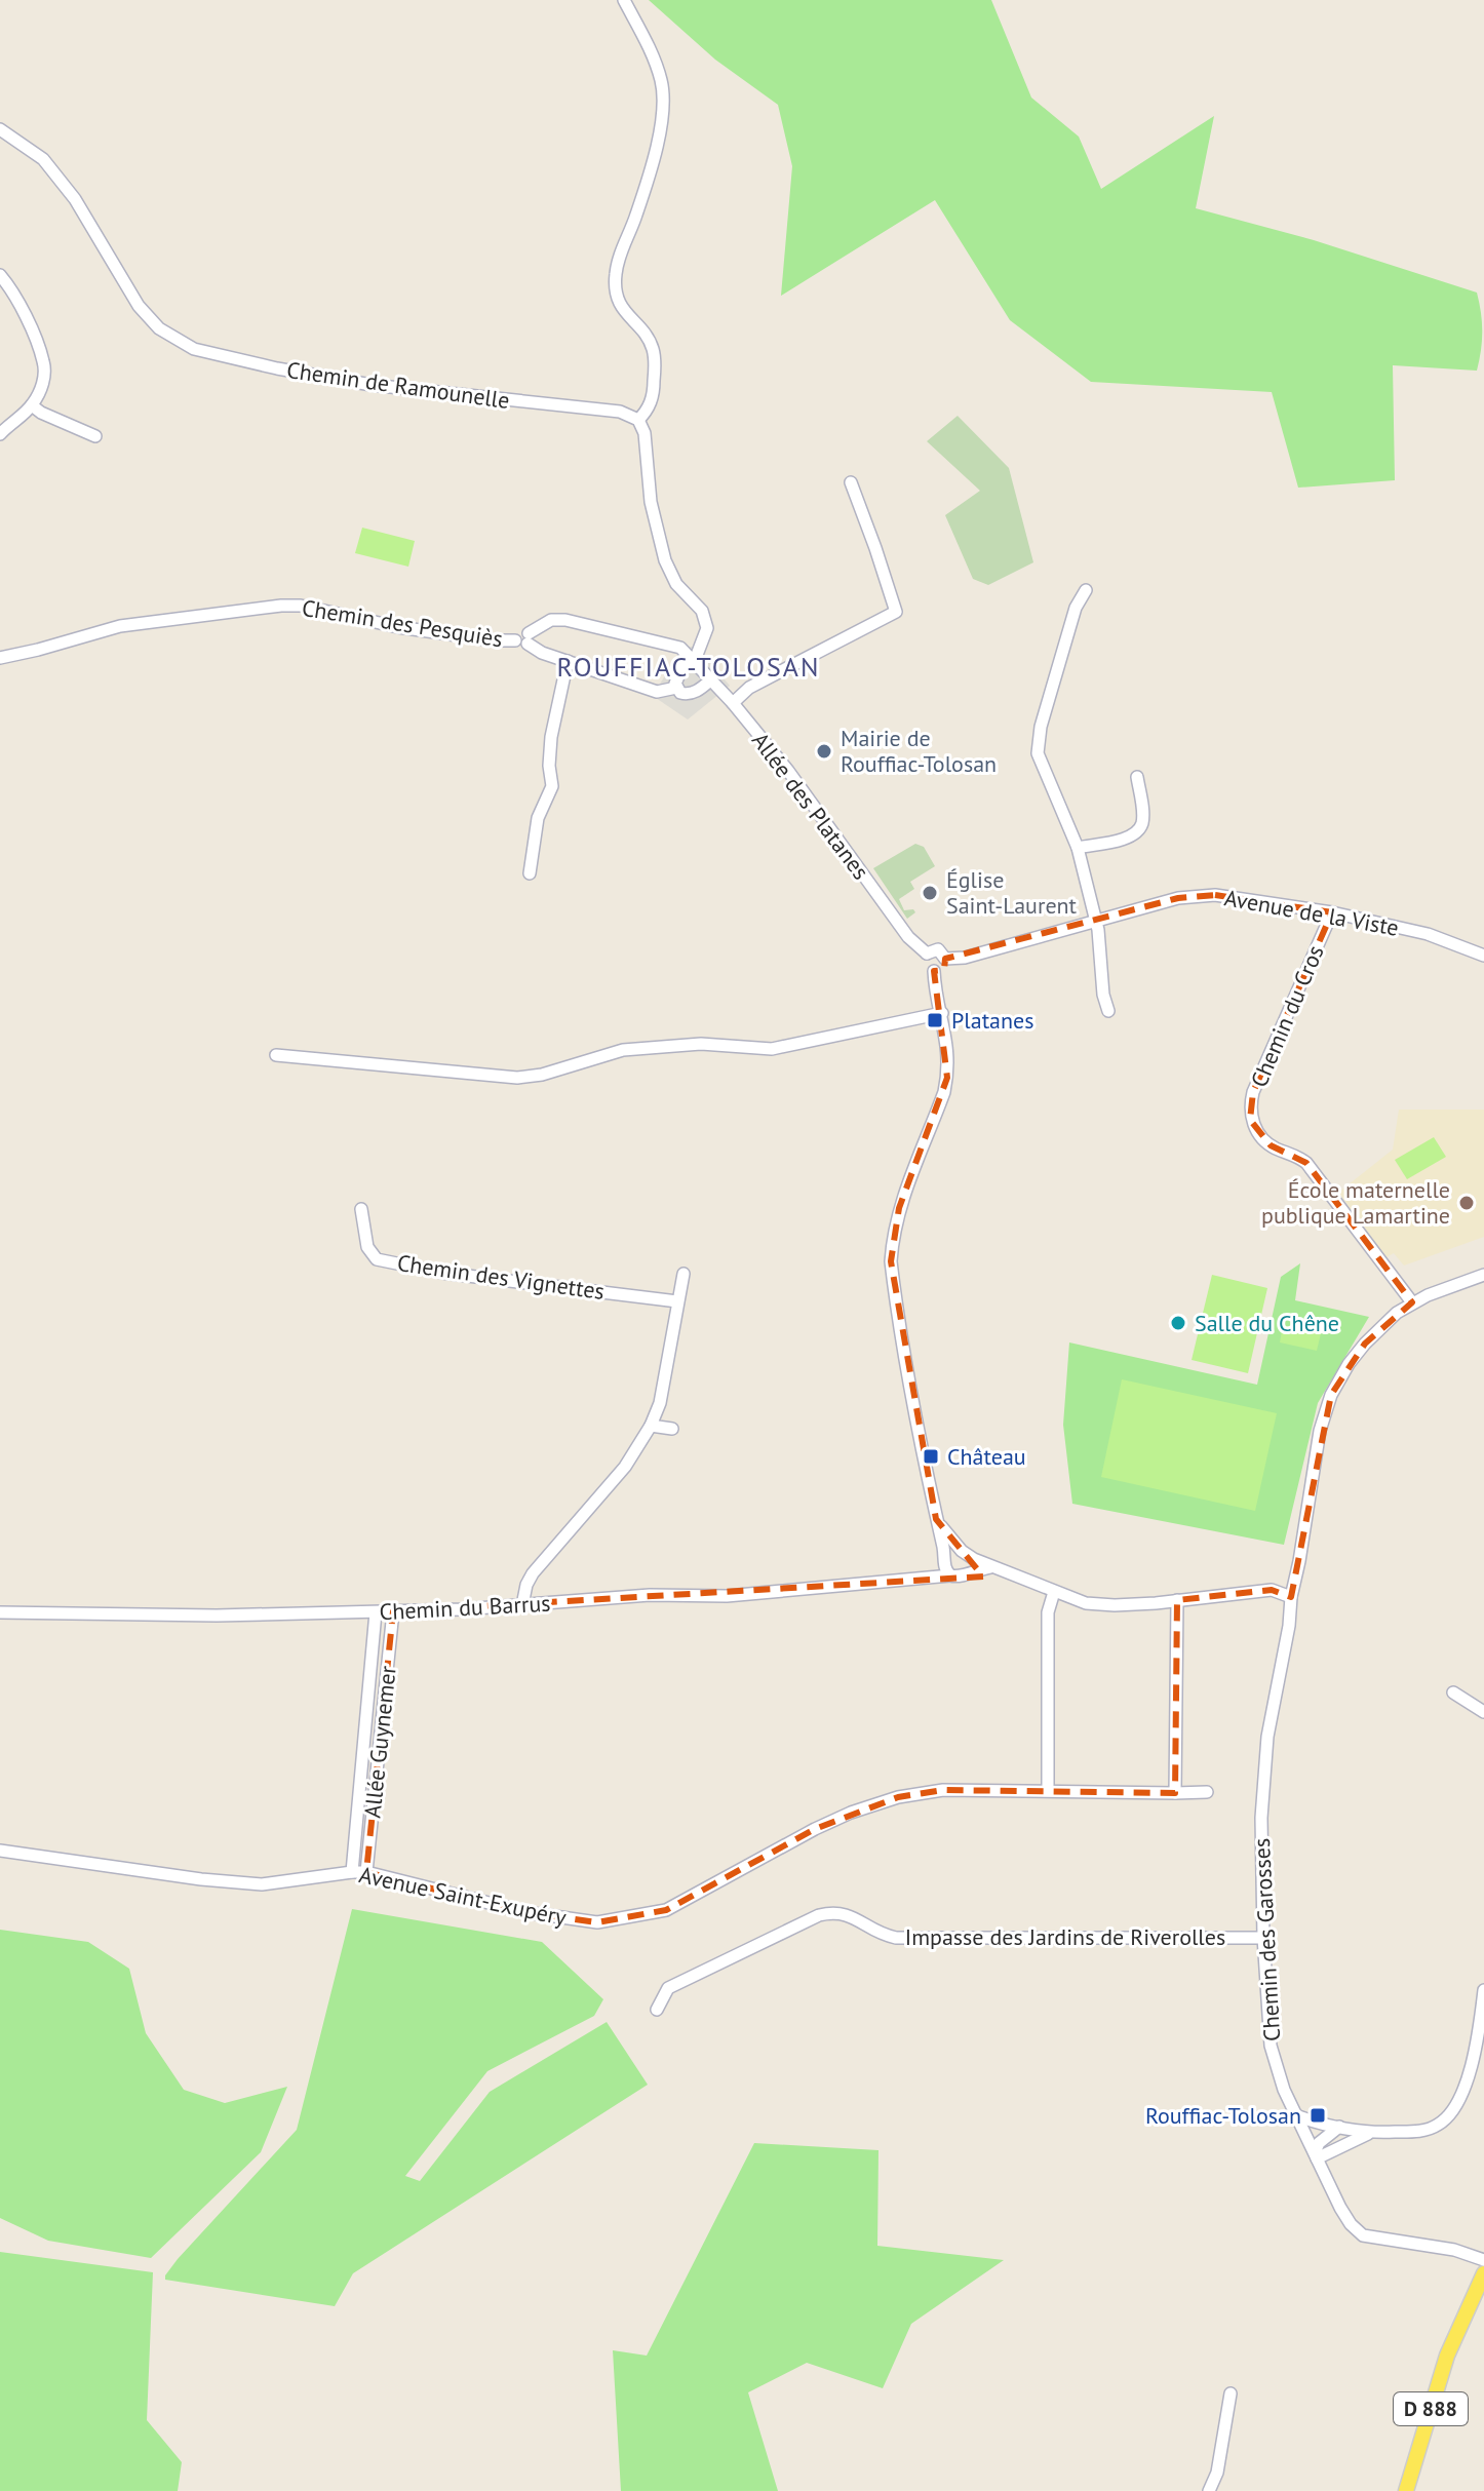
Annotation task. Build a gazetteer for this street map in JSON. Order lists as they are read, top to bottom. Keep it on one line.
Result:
{"streets":{"main road":["D 888"],"street":["Chemin de Ramounelle","Chemin des Pesquiès","Allée des Platanes","Avenue de la Viste","Chemin du Cros","Chemin des Vignettes","Chemin du Barrus","Allée Guynemer","Avenue Saint-Exupéry","Impasse des Jardins de Riverolles","Chemin des Garosses"]},"crossings":[["Allée des Platanes","Avenue de la Viste"],["Avenue de la Viste","Chemin du Cros"],["Chemin du Cros","Chemin des Garosses"],["Chemin du Barrus","Allée Guynemer"],["Allée Guynemer","Avenue Saint-Exupéry"],["Impasse des Jardins de Riverolles","Chemin des Garosses"]],"districts":["ROUFFIAC-TOLOSAN"],"places":{"other":["Mairie de Rouffiac-Tolosan","Église Saint-Laurent","École maternelle publique Lamartine","Salle du Chêne"],"transit":["Platanes","Château","Rouffiac-Tolosan"]}}
